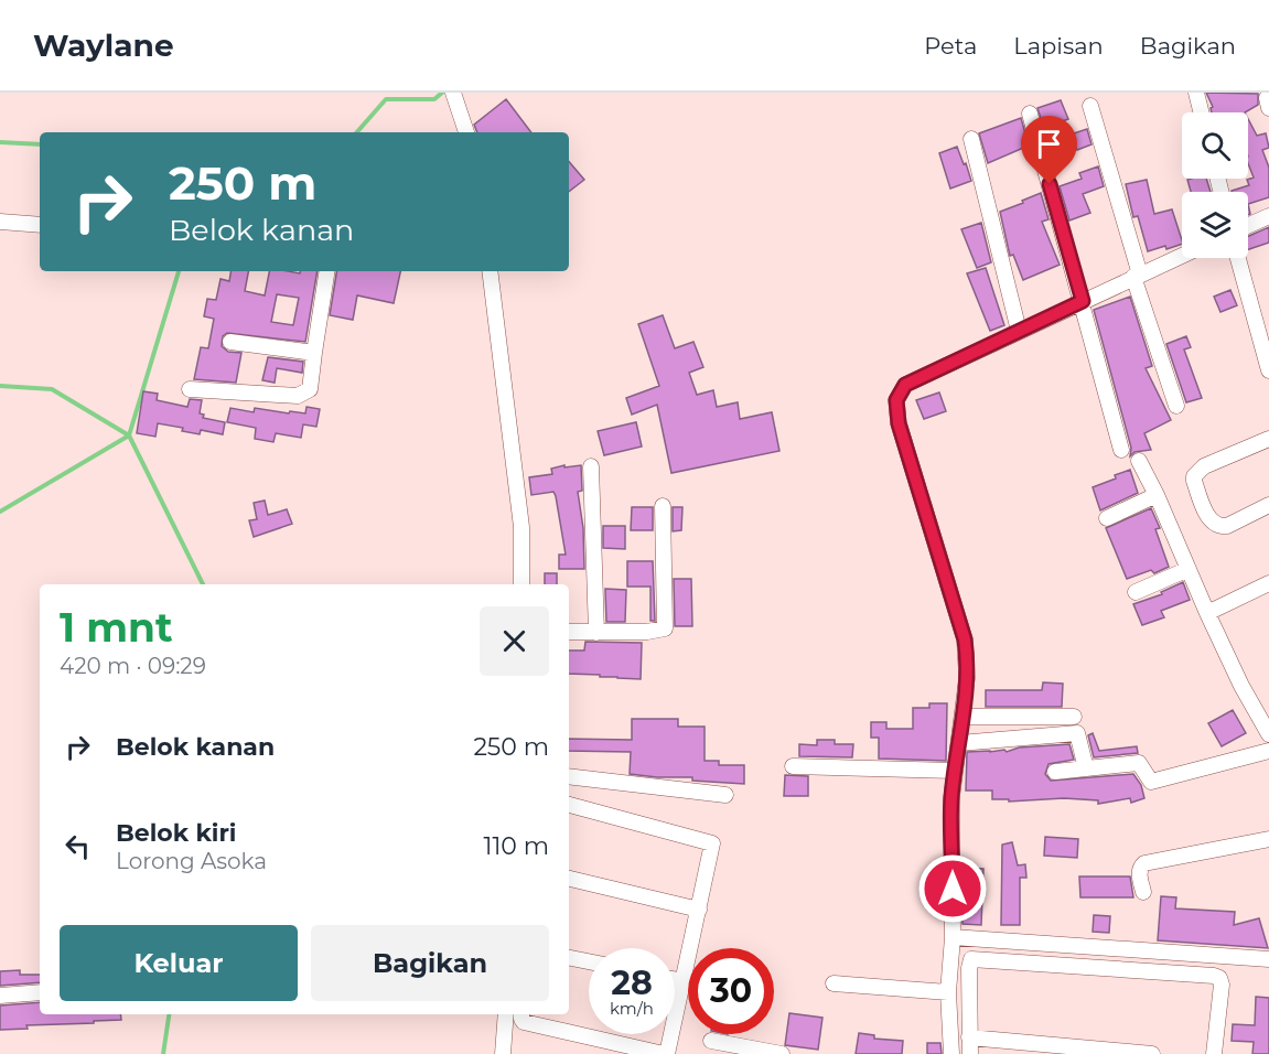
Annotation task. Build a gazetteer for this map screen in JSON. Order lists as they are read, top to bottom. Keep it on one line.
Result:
{"page":{"header":"Waylane","nav":["Peta","Lapisan","Bagikan"],"turn":["250 m","Belok kanan"],"heading":["1 mnt","420 m · 09:29"],"list":[{"name":"Belok kanan","value":"250 m"},{"name":"Belok kiri","note":"Lorong Asoka","value":"110 m"}],"buttons":["Keluar","Bagikan"],"speed":"28 km/h","limit":"30"}}
